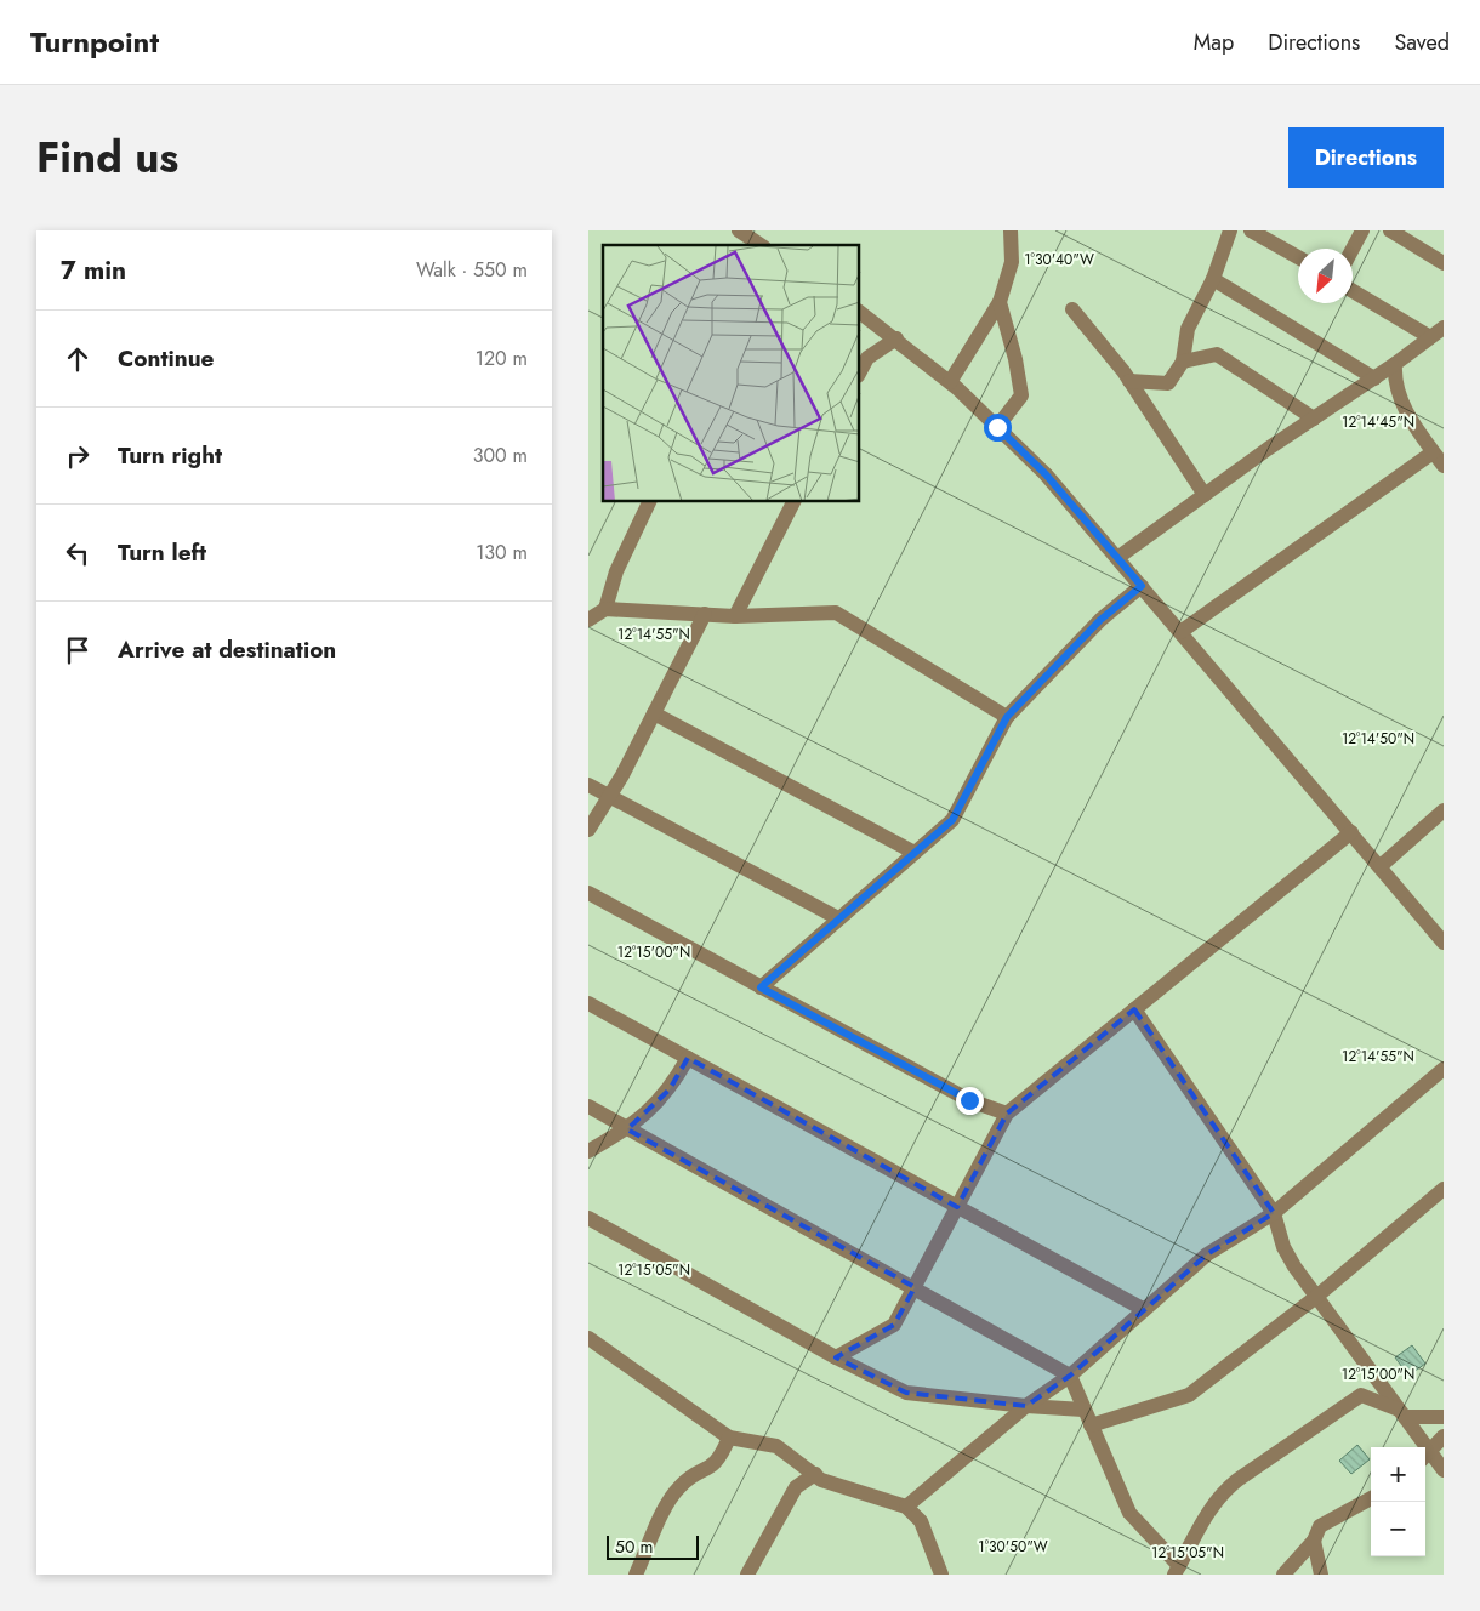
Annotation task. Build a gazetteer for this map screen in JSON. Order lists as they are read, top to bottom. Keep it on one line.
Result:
{"scale_bar":"50 m","north":"bottom left","page":{"header":"Turnpoint","nav":["Map","Directions","Saved"],"title":"Find us","buttons":"Directions","heading":["7 min","Walk · 550 m"],"list":[["Continue","120 m"],["Turn right","300 m"],["Turn left","130 m"],"Arrive at destination"],"map_buttons":["+","−"],"scale":"50 m"},"coordinates":["1°30'40\"W","12°14'45\"N","12°14'55\"N","12°14'50\"N","12°15'00\"N","12°15'05\"N","1°30'50\"W"]}
